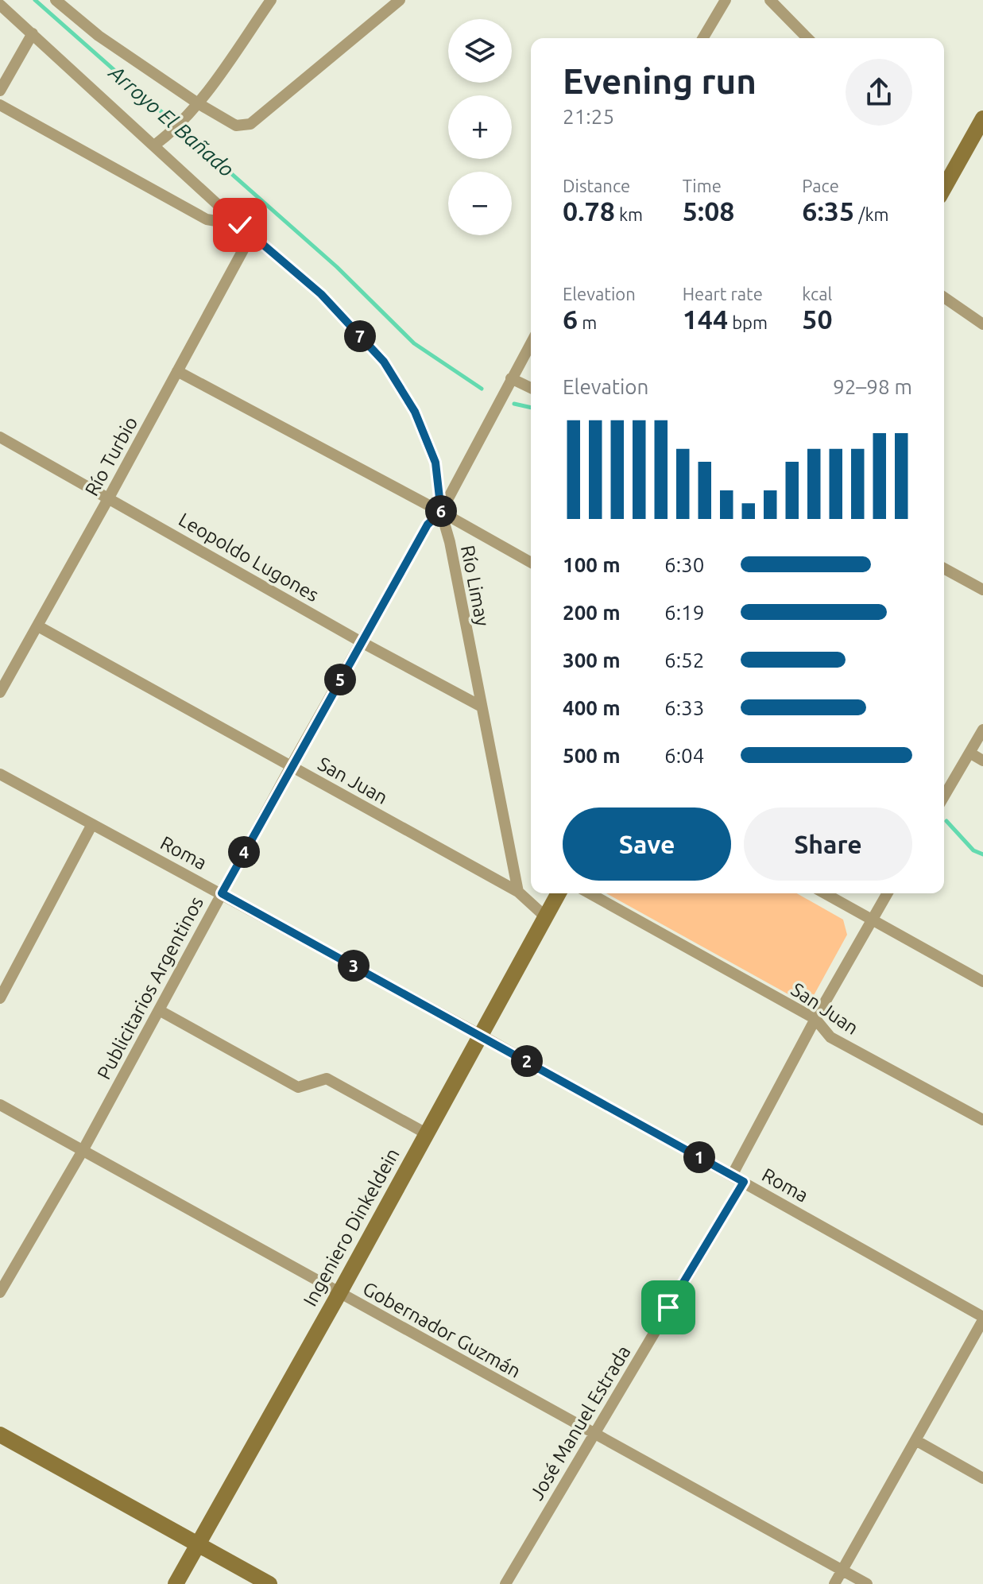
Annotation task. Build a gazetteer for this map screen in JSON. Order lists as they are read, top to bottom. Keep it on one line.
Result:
{"streets":{"main road":["Ingeniero Dinkeldein"],"street":["Río Turbio","Leopoldo Lugones","Río Limay","San Juan","Roma","Publicitarios Argentinos","Gobernador Guzmán","José Manuel Estrada"]},"crossings":[["Río Turbio","Leopoldo Lugones"],["Río Turbio","Río Limay"],["Río Turbio","San Juan"],["Leopoldo Lugones","Río Limay"],["Leopoldo Lugones","Publicitarios Argentinos"],["Río Limay","San Juan"],["Río Limay","Publicitarios Argentinos"],["San Juan","Publicitarios Argentinos"],["San Juan","Ingeniero Dinkeldein"],["Roma","Publicitarios Argentinos"],["Roma","Ingeniero Dinkeldein"],["Roma","José Manuel Estrada"],["Publicitarios Argentinos","Gobernador Guzmán"],["Ingeniero Dinkeldein","Gobernador Guzmán"],["Gobernador Guzmán","José Manuel Estrada"]],"water":["Arroyo El Bañado"],"page":{"map_buttons":["+","−"],"heading":["Evening run","21:25"],"stats":[["Distance","0.78 km"],["Time","5:08"],["Pace","6:35 /km"],["Elevation","6 m"],["Heart rate","144 bpm"],["kcal","50"]],"pins":["7","6","5","4","3","2","1"],"chart":["Elevation","92–98 m"],"list":[{"name":"100 m","note":"6:30"},{"name":"200 m","note":"6:19"},{"name":"300 m","note":"6:52"},{"name":"400 m","note":"6:33"},{"name":"500 m","note":"6:04"}],"buttons":["Save","Share"]}}
